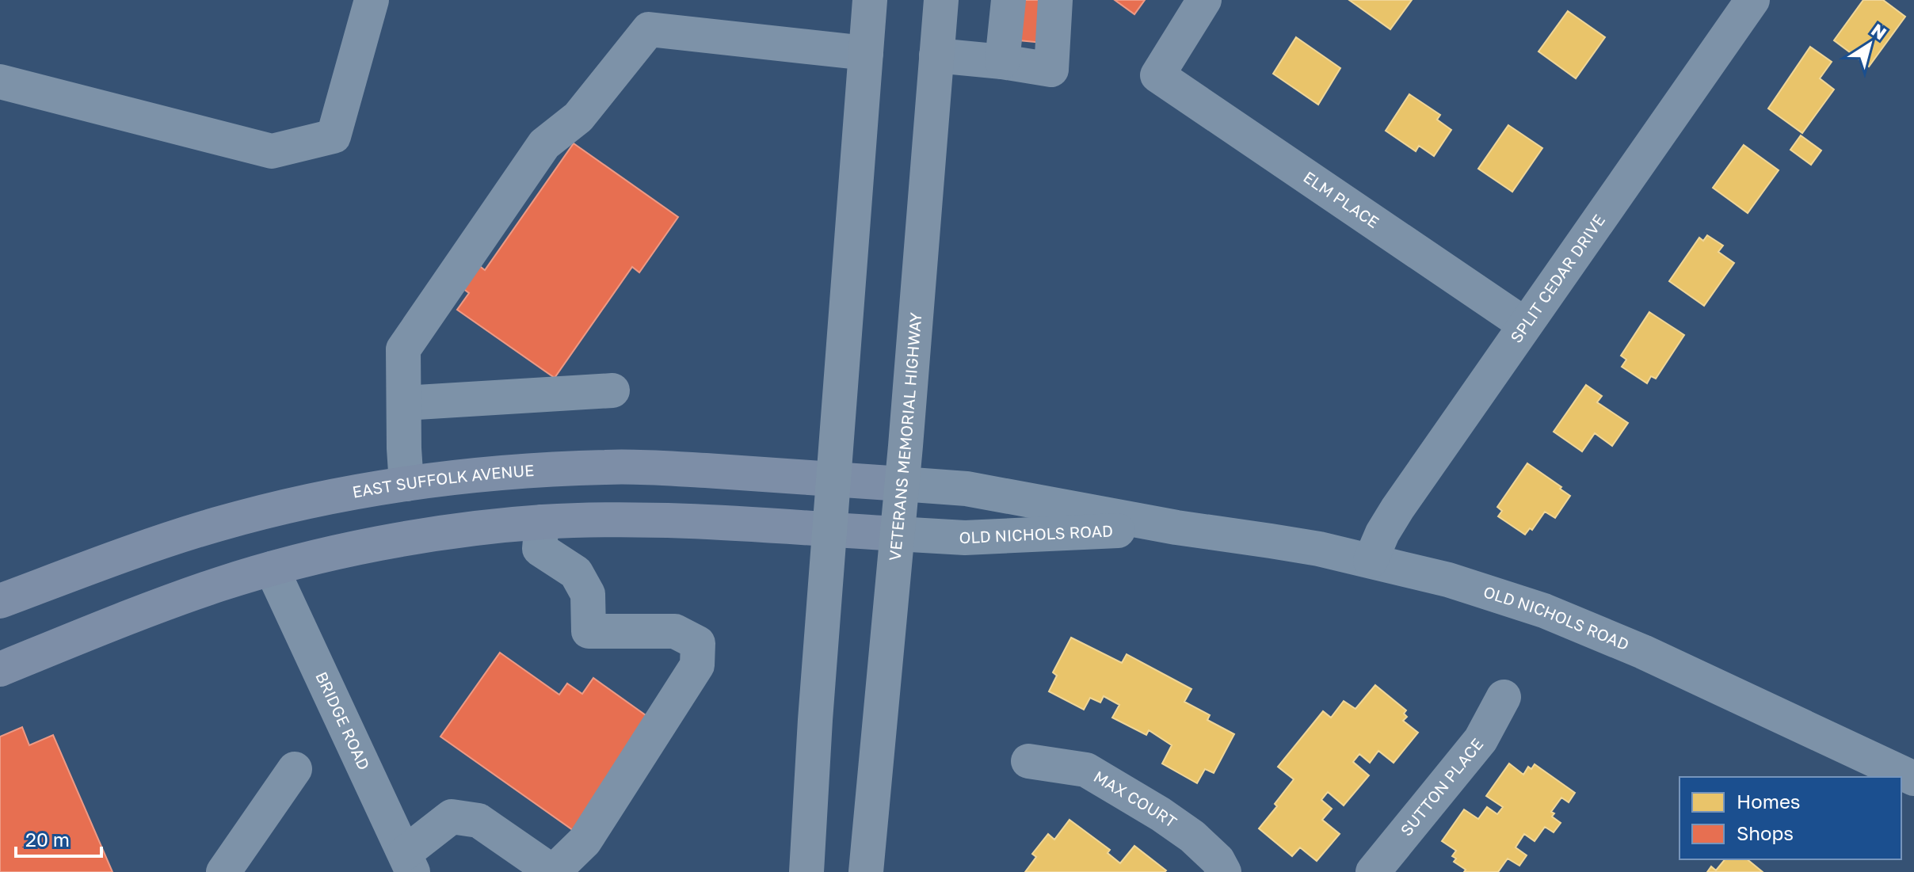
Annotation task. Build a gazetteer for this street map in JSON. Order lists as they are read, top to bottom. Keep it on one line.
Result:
{"streets":{"highway":["VETERANS MEMORIAL HIGHWAY"],"main road":["EAST SUFFOLK AVENUE"],"street":["ELM PLACE","SPLIT CEDAR DRIVE","OLD NICHOLS ROAD","BRIDGE ROAD","SUTTON PLACE","MAX COURT"]},"crossings":[["ELM PLACE","SPLIT CEDAR DRIVE"],["SPLIT CEDAR DRIVE","OLD NICHOLS ROAD"],["VETERANS MEMORIAL HIGHWAY","EAST SUFFOLK AVENUE"],["VETERANS MEMORIAL HIGHWAY","OLD NICHOLS ROAD"],["EAST SUFFOLK AVENUE","OLD NICHOLS ROAD"]],"legend":["Homes","Shops"],"scale_bar":"20 m","north":"top right"}
